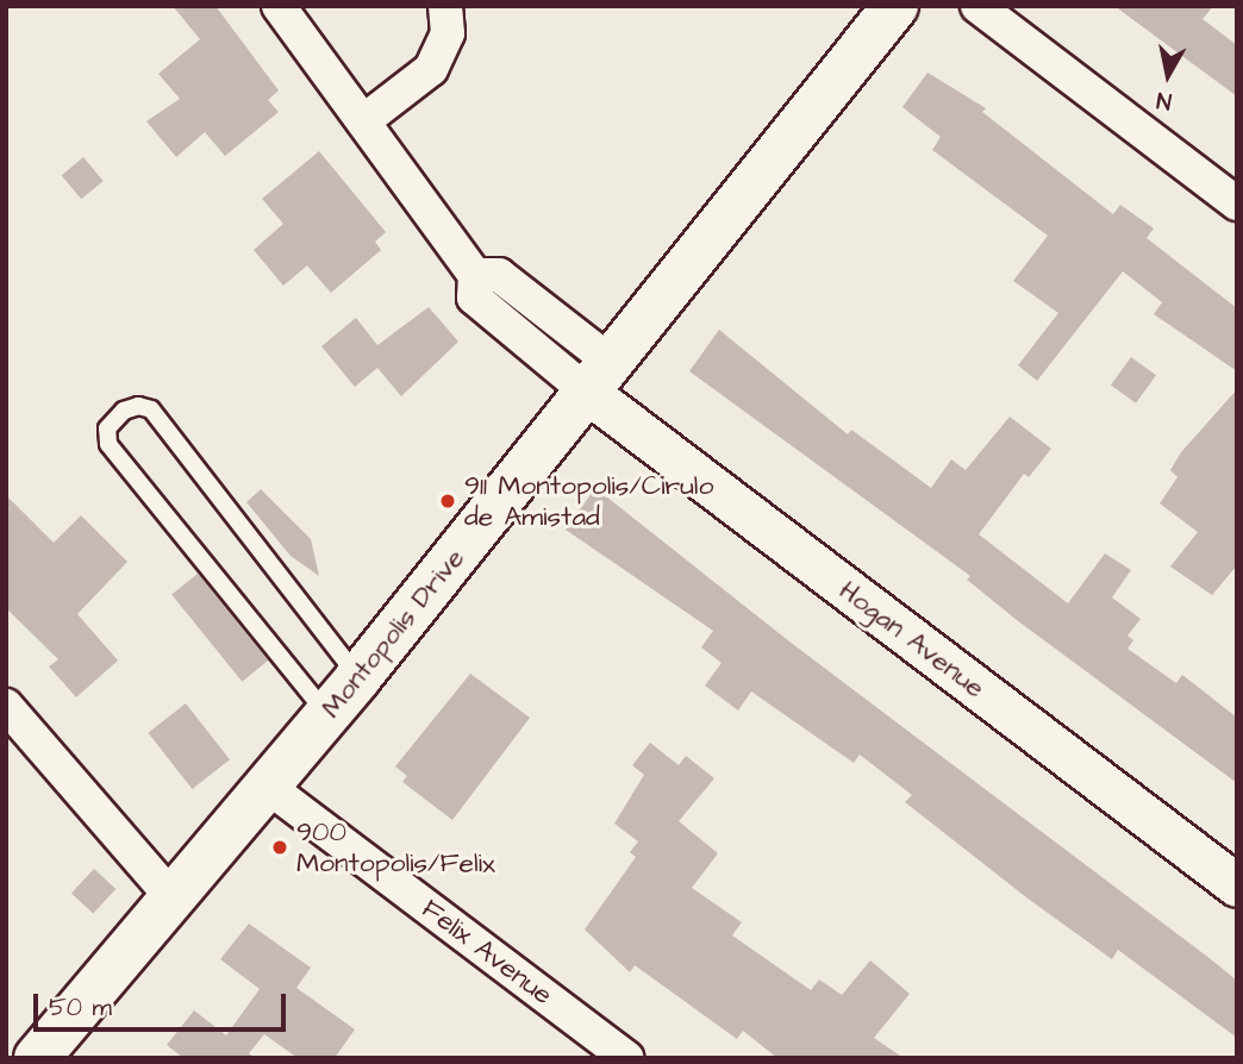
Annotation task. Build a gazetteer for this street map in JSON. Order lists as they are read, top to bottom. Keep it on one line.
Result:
{"streets":{"main road":["Montopolis Drive"],"street":["Hogan Avenue","Felix Avenue"]},"crossings":[["Montopolis Drive","Hogan Avenue"],["Montopolis Drive","Felix Avenue"]],"places":["911 Montopolis/Cirulo de Amistad","900 Montopolis/Felix"],"scale_bar":"50 m","north":"bottom"}
